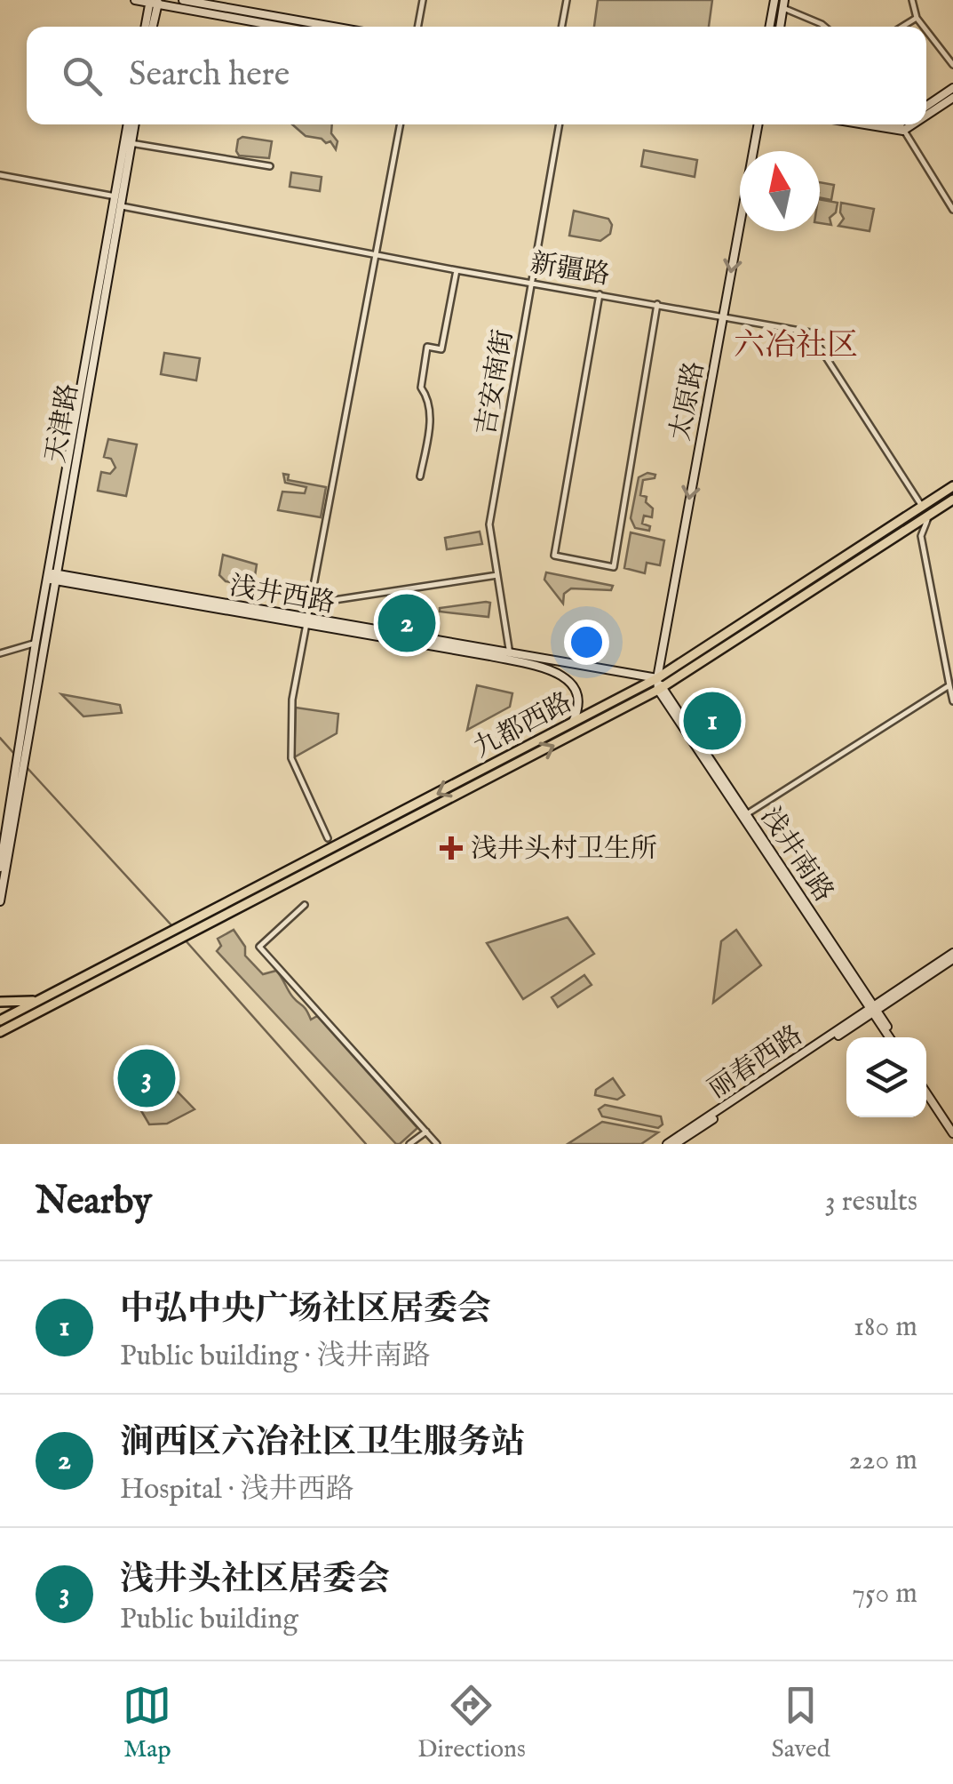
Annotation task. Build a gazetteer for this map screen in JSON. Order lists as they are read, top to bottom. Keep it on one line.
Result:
{"streets":{"main road":["太原路","天津路","浅井西路","九都西路","浅井南路","丽春西路"],"street":["新疆路","吉安南街"]},"crossings":[["新疆路","吉安南街"],["新疆路","太原路"],["新疆路","天津路"],["新疆路","九都西路"],["吉安南街","浅井西路"],["太原路","浅井西路"],["太原路","九都西路"],["太原路","浅井南路"],["天津路","浅井西路"],["浅井西路","九都西路"],["九都西路","浅井南路"],["浅井南路","丽春西路"]],"one_way":["太原路"],"districts":["六冶社区"],"places":{"health":["浅井头村卫生所"]},"north":"top","page":{"search":"Search here","pins":["2","1","3"],"heading":["Nearby","3 results"],"list":[{"mark":"1","name":"中弘中央广场社区居委会","note":"Public building · 浅井南路","value":"180 m"},{"mark":"2","name":"涧西区六冶社区卫生服务站","note":"Hospital · 浅井西路","value":"220 m"},{"mark":"3","name":"浅井头社区居委会","note":"Public building","value":"750 m"}],"nav":["Map","Directions","Saved"]}}
